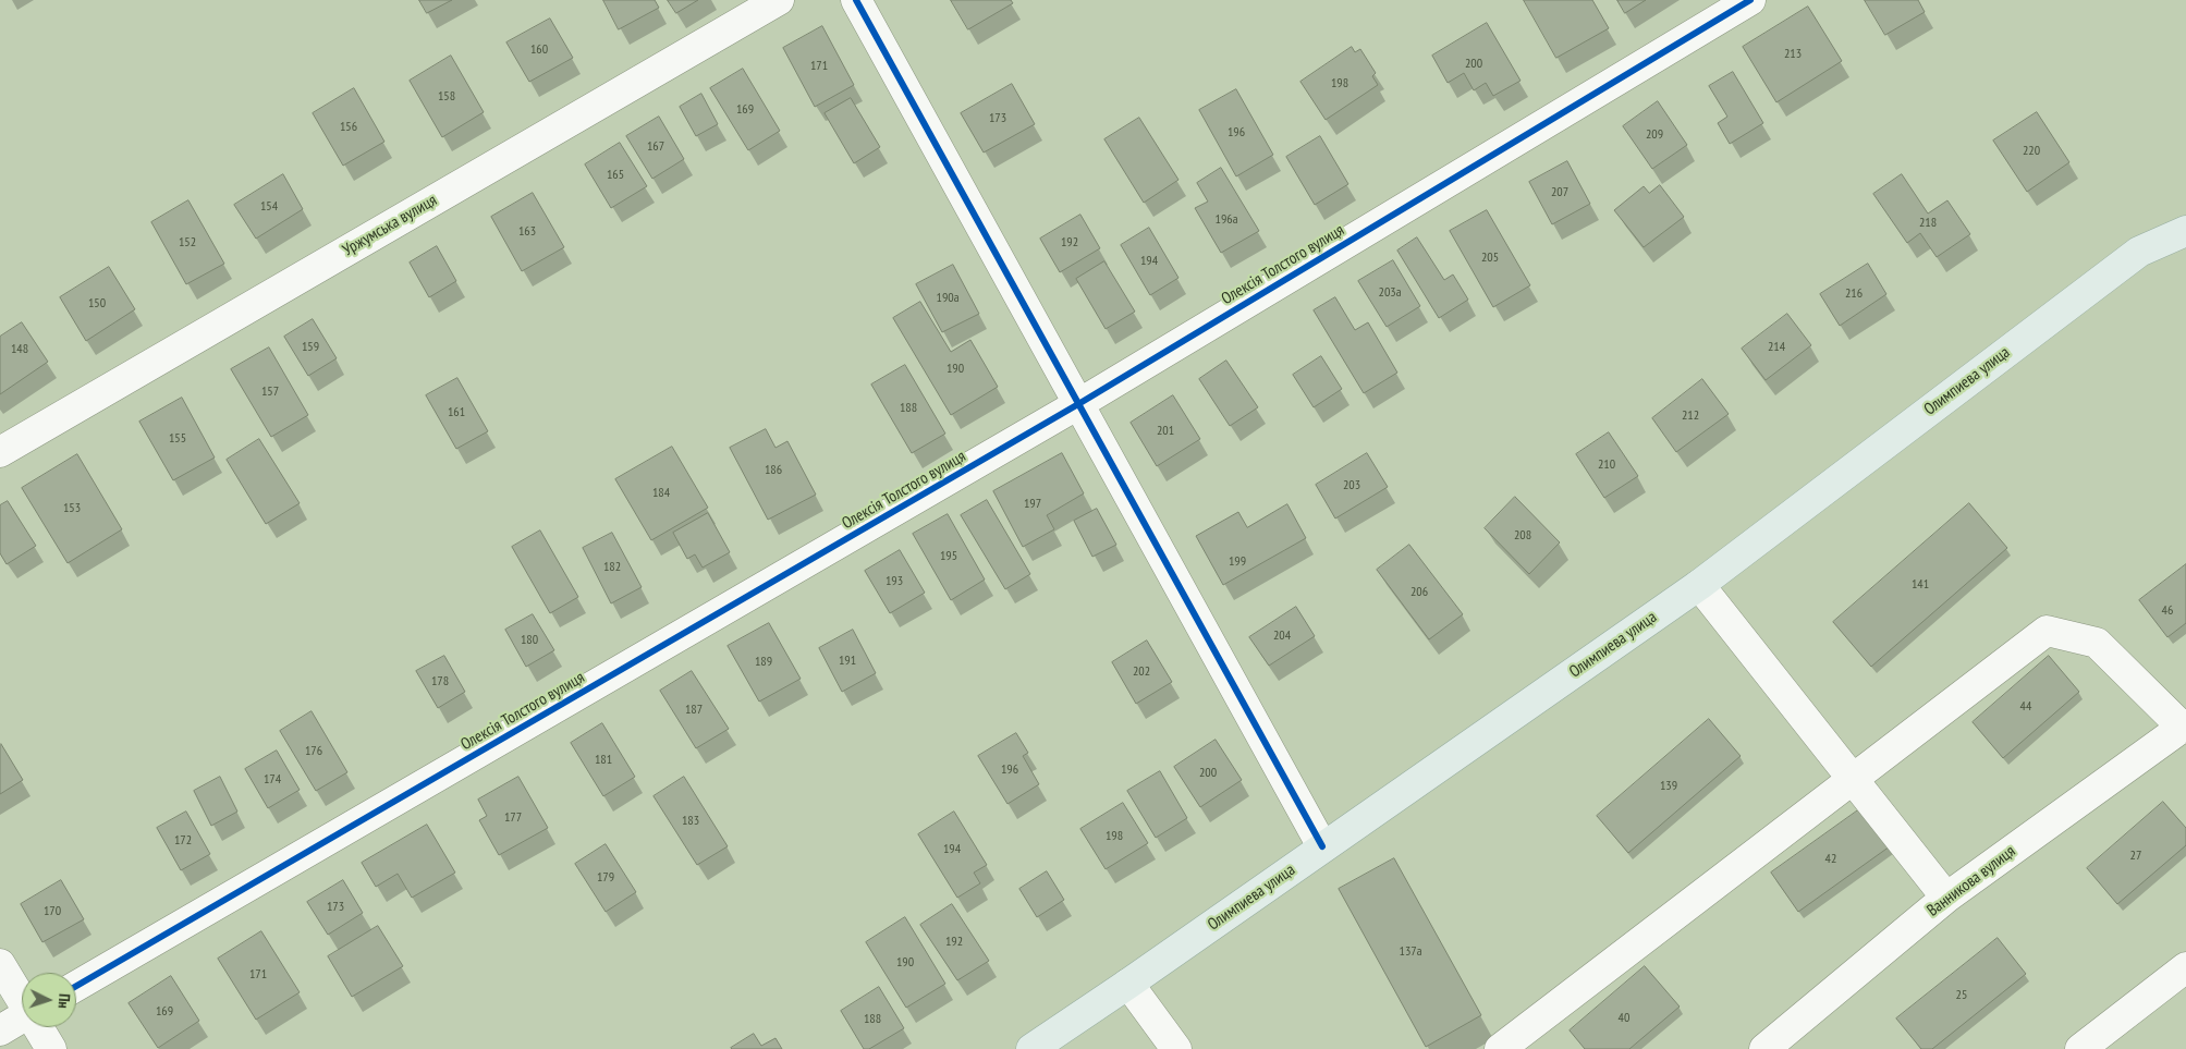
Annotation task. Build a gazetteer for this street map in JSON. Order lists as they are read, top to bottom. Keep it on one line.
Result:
{"streets":{"main road":["Олимпиева улица"],"street":["Уржумська вулиця","Олексія Толстого вулиця","Ванникова вулиця"]},"house_numbers":["160","213","200","171","198","158","169","173","156","196","209","167","220","165","207","154","196а","218","163","152","192","205","194","203а","216","190а","150","159","214","148","190","157","188","161","212","201","155","210","186","203","184","197","153","208","195","199","182","193","141","206","46","204","180","191","189","202","178","44","187","176","181","196","200","174","139","177","183","198","172","194","27","42","179","173","170","192","137а","190","171","25","169","40","188"],"north":"right"}
